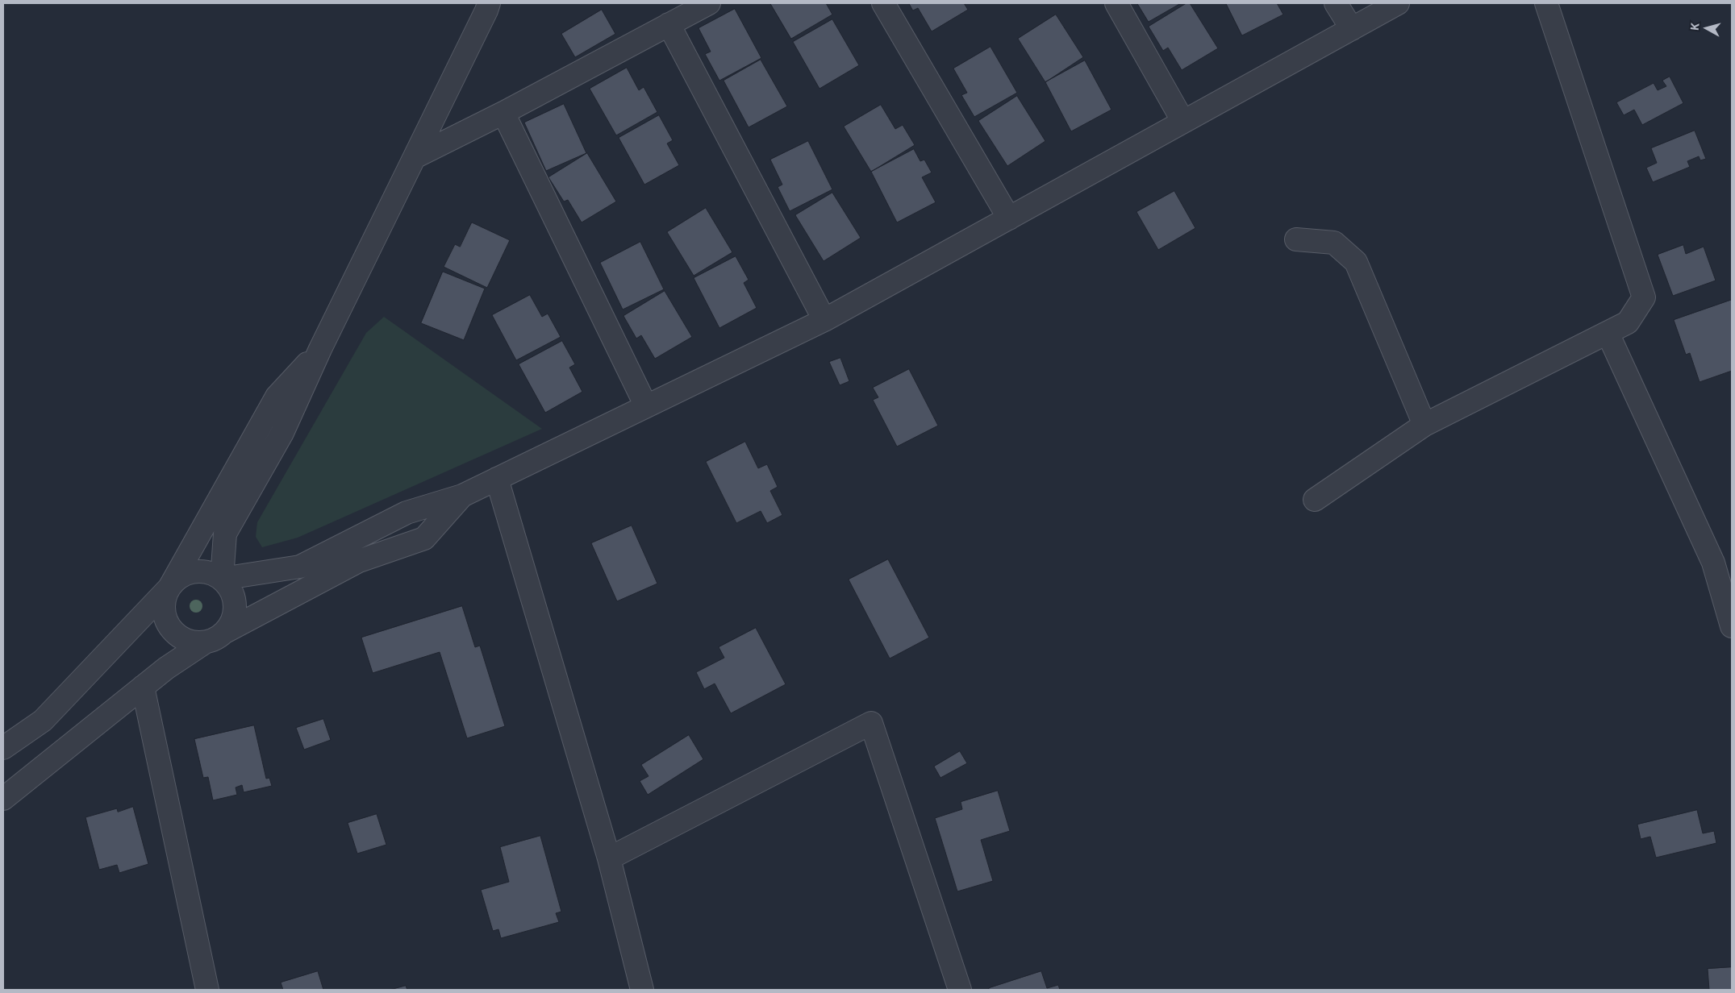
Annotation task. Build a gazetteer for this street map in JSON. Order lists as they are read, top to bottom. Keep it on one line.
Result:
{"north":"left"}
